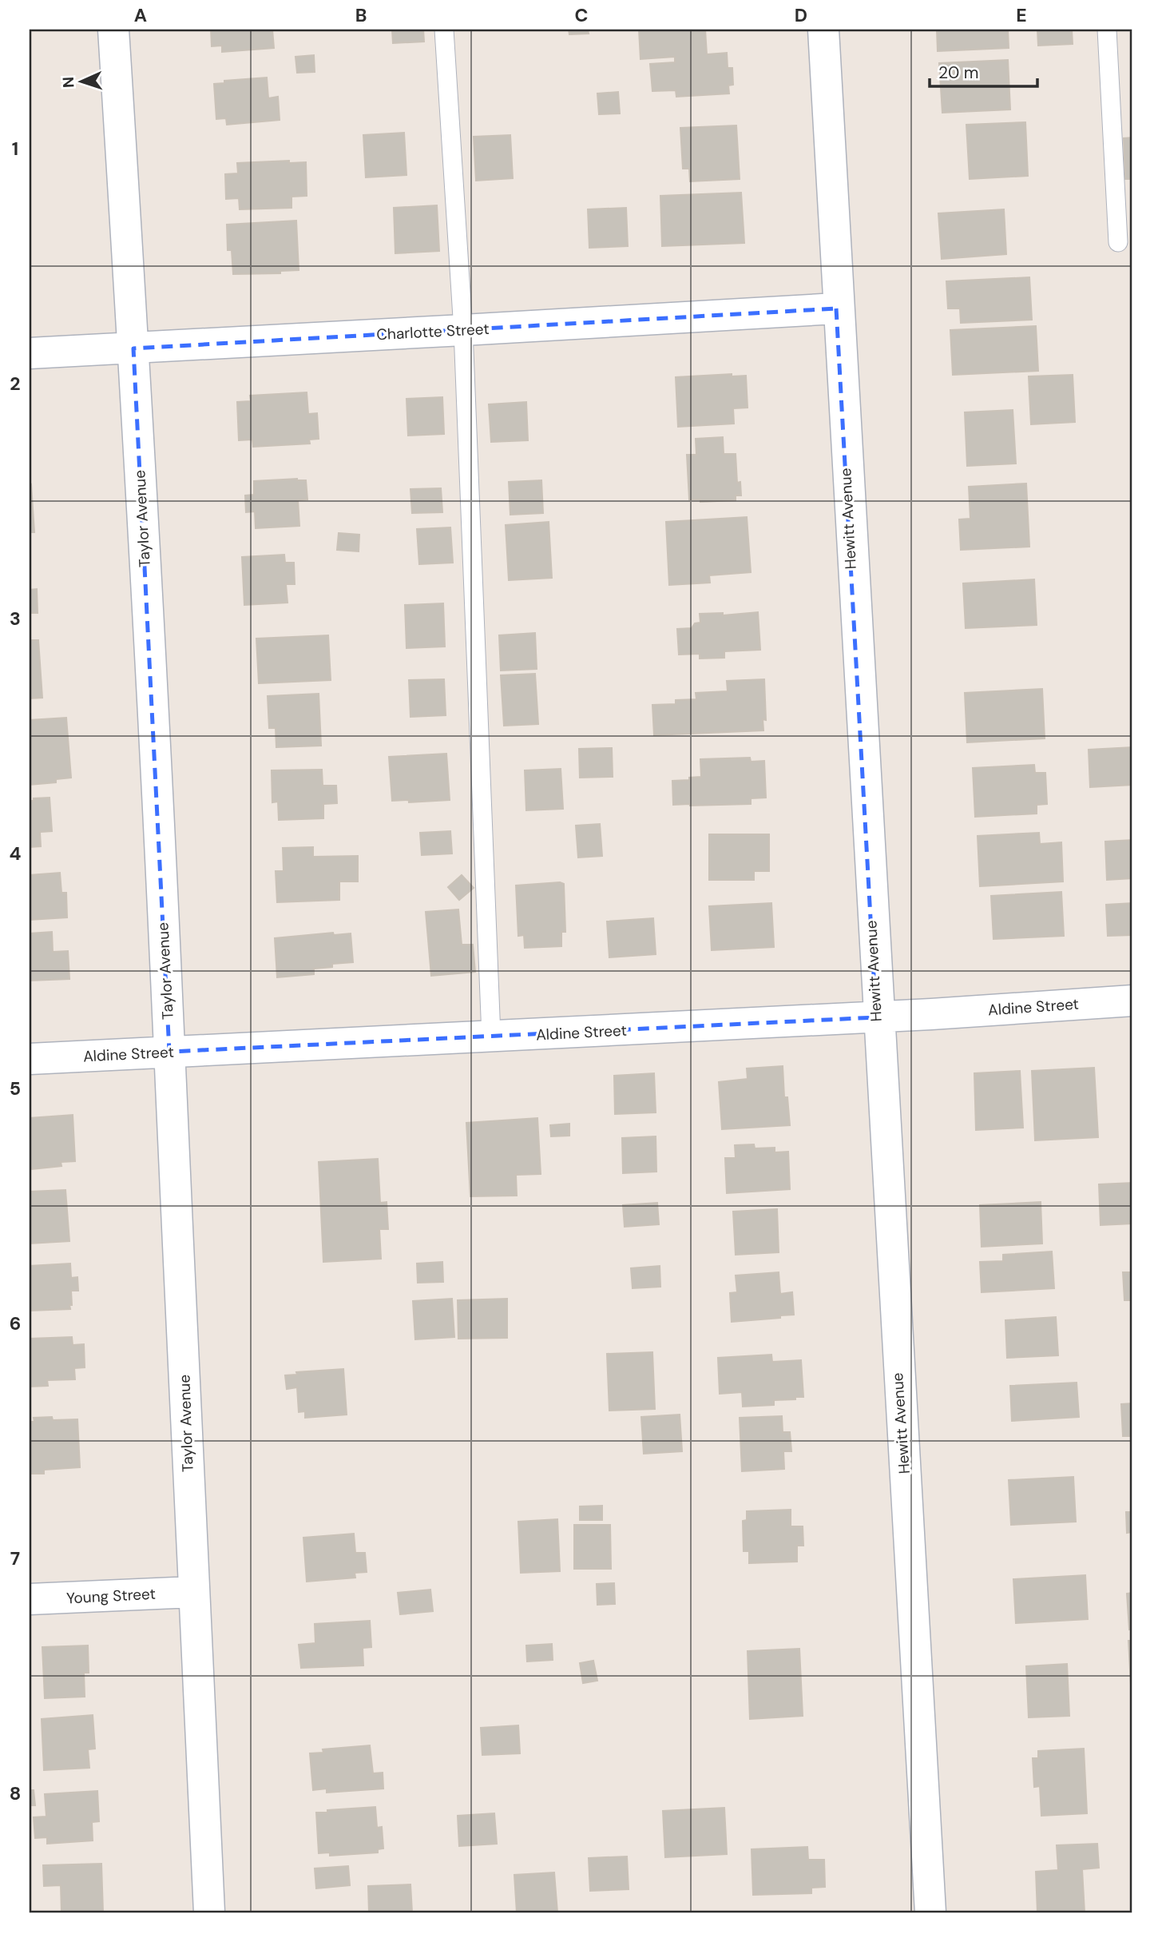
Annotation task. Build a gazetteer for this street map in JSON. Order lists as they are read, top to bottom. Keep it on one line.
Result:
{"streets":{"street":["Charlotte Street","Taylor Avenue","Hewitt Avenue","Aldine Street","Young Street"]},"crossings":[["Charlotte Street","Taylor Avenue"],["Charlotte Street","Hewitt Avenue"],["Taylor Avenue","Aldine Street"],["Taylor Avenue","Young Street"],["Hewitt Avenue","Aldine Street"]],"scale_bar":"20 m","north":"left","grid":{"columns":["A","B","C","D","E"],"rows":["1","2","3","4","5","6","7","8"]}}
